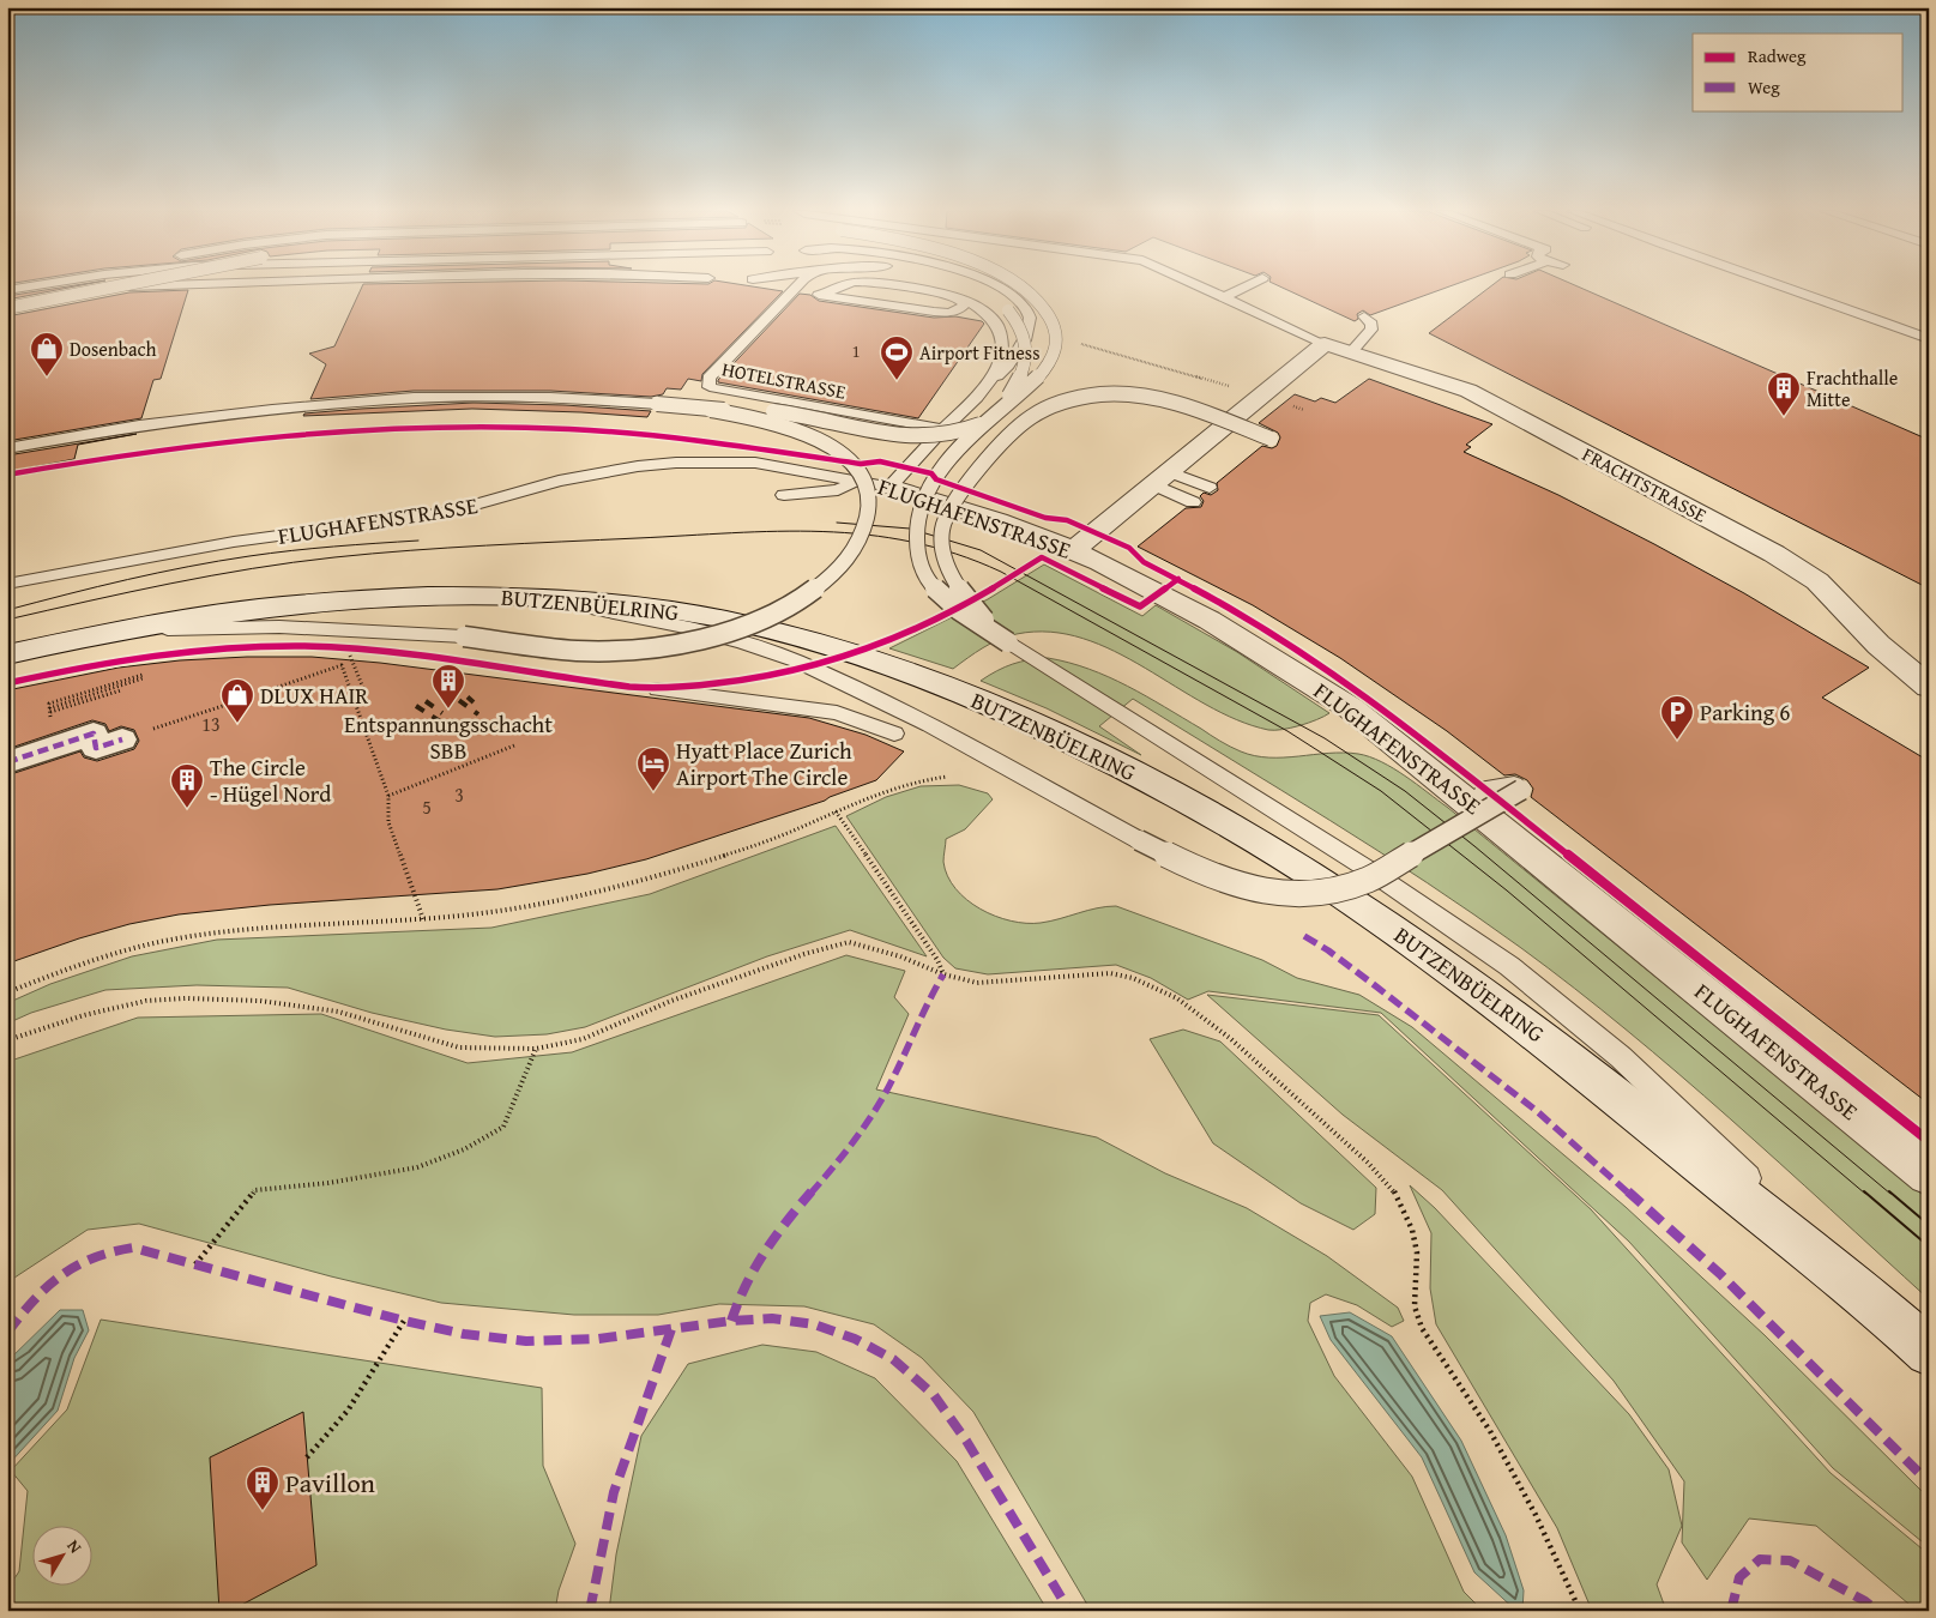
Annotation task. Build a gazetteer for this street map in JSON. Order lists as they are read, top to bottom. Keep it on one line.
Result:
{"streets":{"street":["FRACHTSTRASSE","FLUGHAFENSTRASSE","BUTZENBÜELRING"],"lane":["HOTELSTRASSE"]},"places":{"shop":["Dosenbach","DLUX HAIR"],"sports":["Airport Fitness"],"building":["Frachthalle Mitte","Entspannungsschacht SBB","The Circle - Hügel Nord","Pavillon"],"parking":["Parking 6"],"hotel":["Hyatt Place Zurich Airport The Circle"]},"house_numbers":["1","13","3","5"],"legend":["Radweg","Weg"],"north":"top right"}
